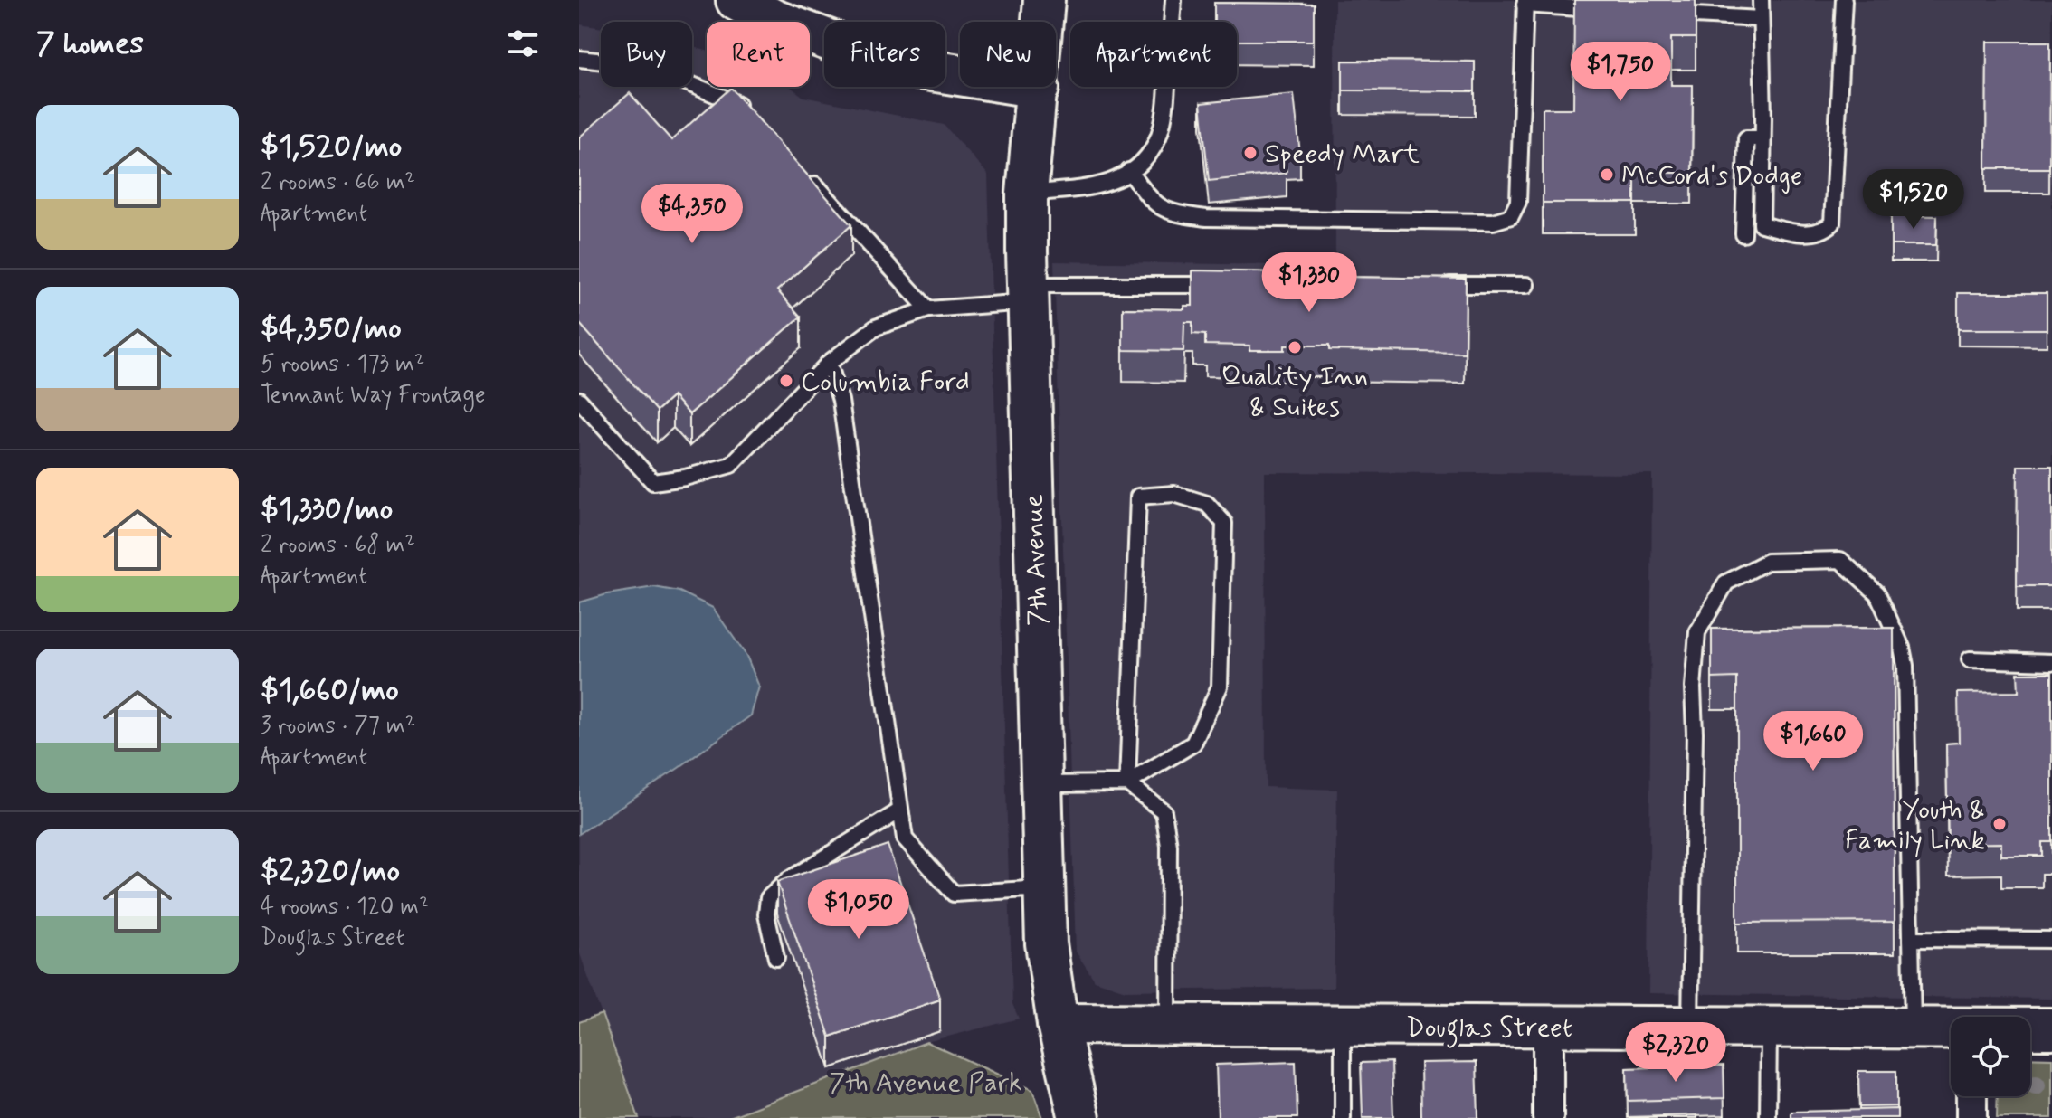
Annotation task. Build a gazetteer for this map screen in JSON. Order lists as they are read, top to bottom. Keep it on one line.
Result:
{"streets":{"street":["7th Avenue","Douglas Street"]},"crossings":[["7th Avenue","Douglas Street"]],"parks":["7th Avenue Park"],"places":["Speedy Mart","McCord's Dodge","Quality Inn & Suites","Columbia Ford","Youth & Family Link"],"page":{"heading":"7 homes","chip":["Buy","Rent","Filters","New","Apartment"],"price":["$1,750","$1,520","$4,350","$1,330","$1,660","$1,050","$2,320"],"list":[{"name":"$1,520/mo","note":"2 rooms · 66 m² · Apartment"},{"name":"$4,350/mo","note":"5 rooms · 173 m² · Tennant Way Frontage"},{"name":"$1,330/mo","note":"2 rooms · 68 m² · Apartment"},{"name":"$1,660/mo","note":"3 rooms · 77 m² · Apartment"},{"name":"$2,320/mo","note":"4 rooms · 120 m² · Douglas Street"}]}}
